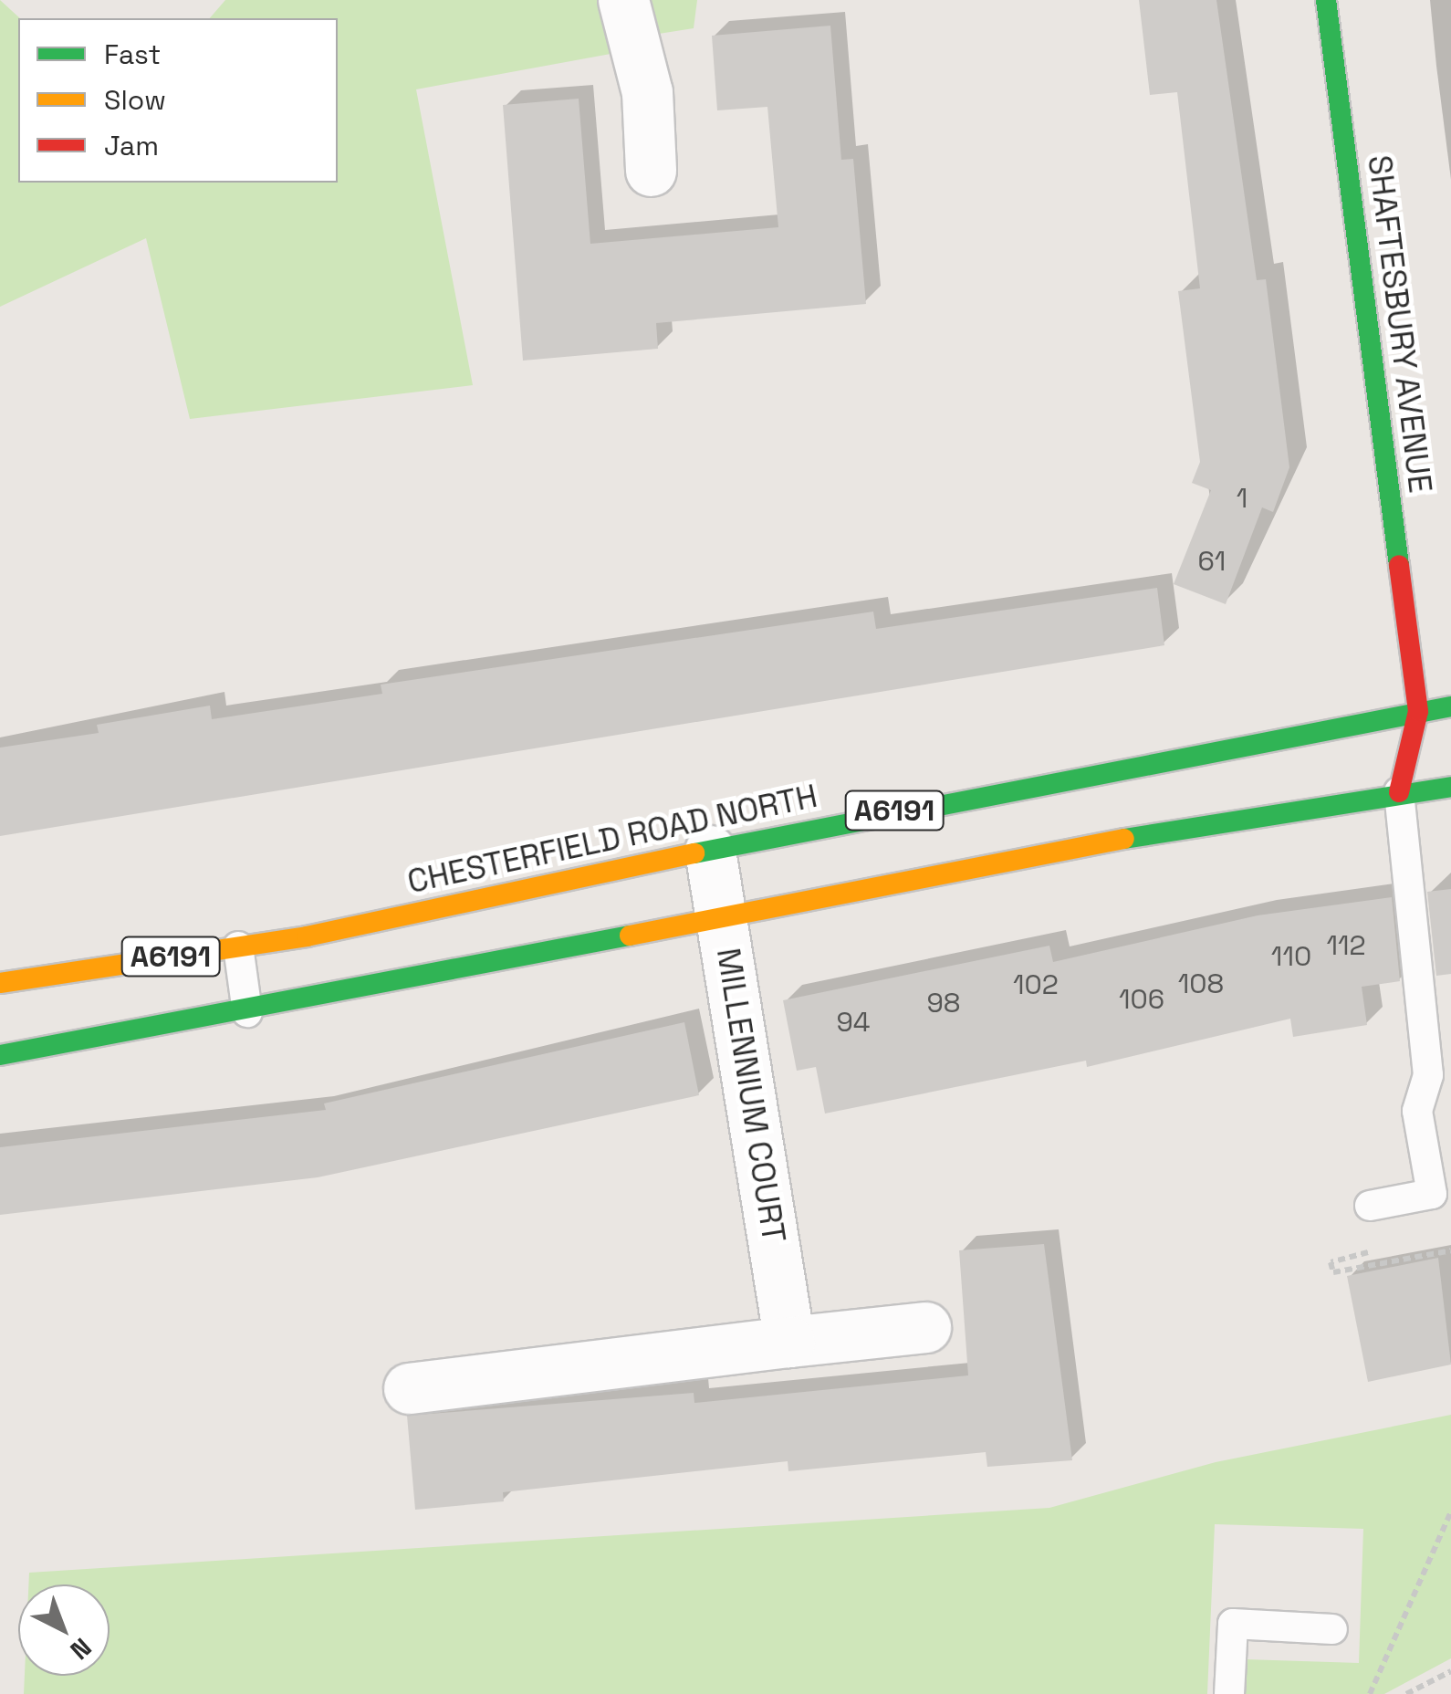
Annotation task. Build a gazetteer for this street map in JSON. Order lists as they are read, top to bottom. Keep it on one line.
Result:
{"streets":{"main road":["SHAFTESBURY AVENUE","A6191","CHESTERFIELD ROAD NORTH"],"street":["MILLENNIUM COURT"]},"crossings":[["SHAFTESBURY AVENUE","CHESTERFIELD ROAD NORTH"],["A6191","MILLENNIUM COURT"],["CHESTERFIELD ROAD NORTH","MILLENNIUM COURT"]],"house_numbers":["1","61","112","110","108","102","106","98","94"],"legend":["Fast","Slow","Jam"],"north":"bottom right"}
